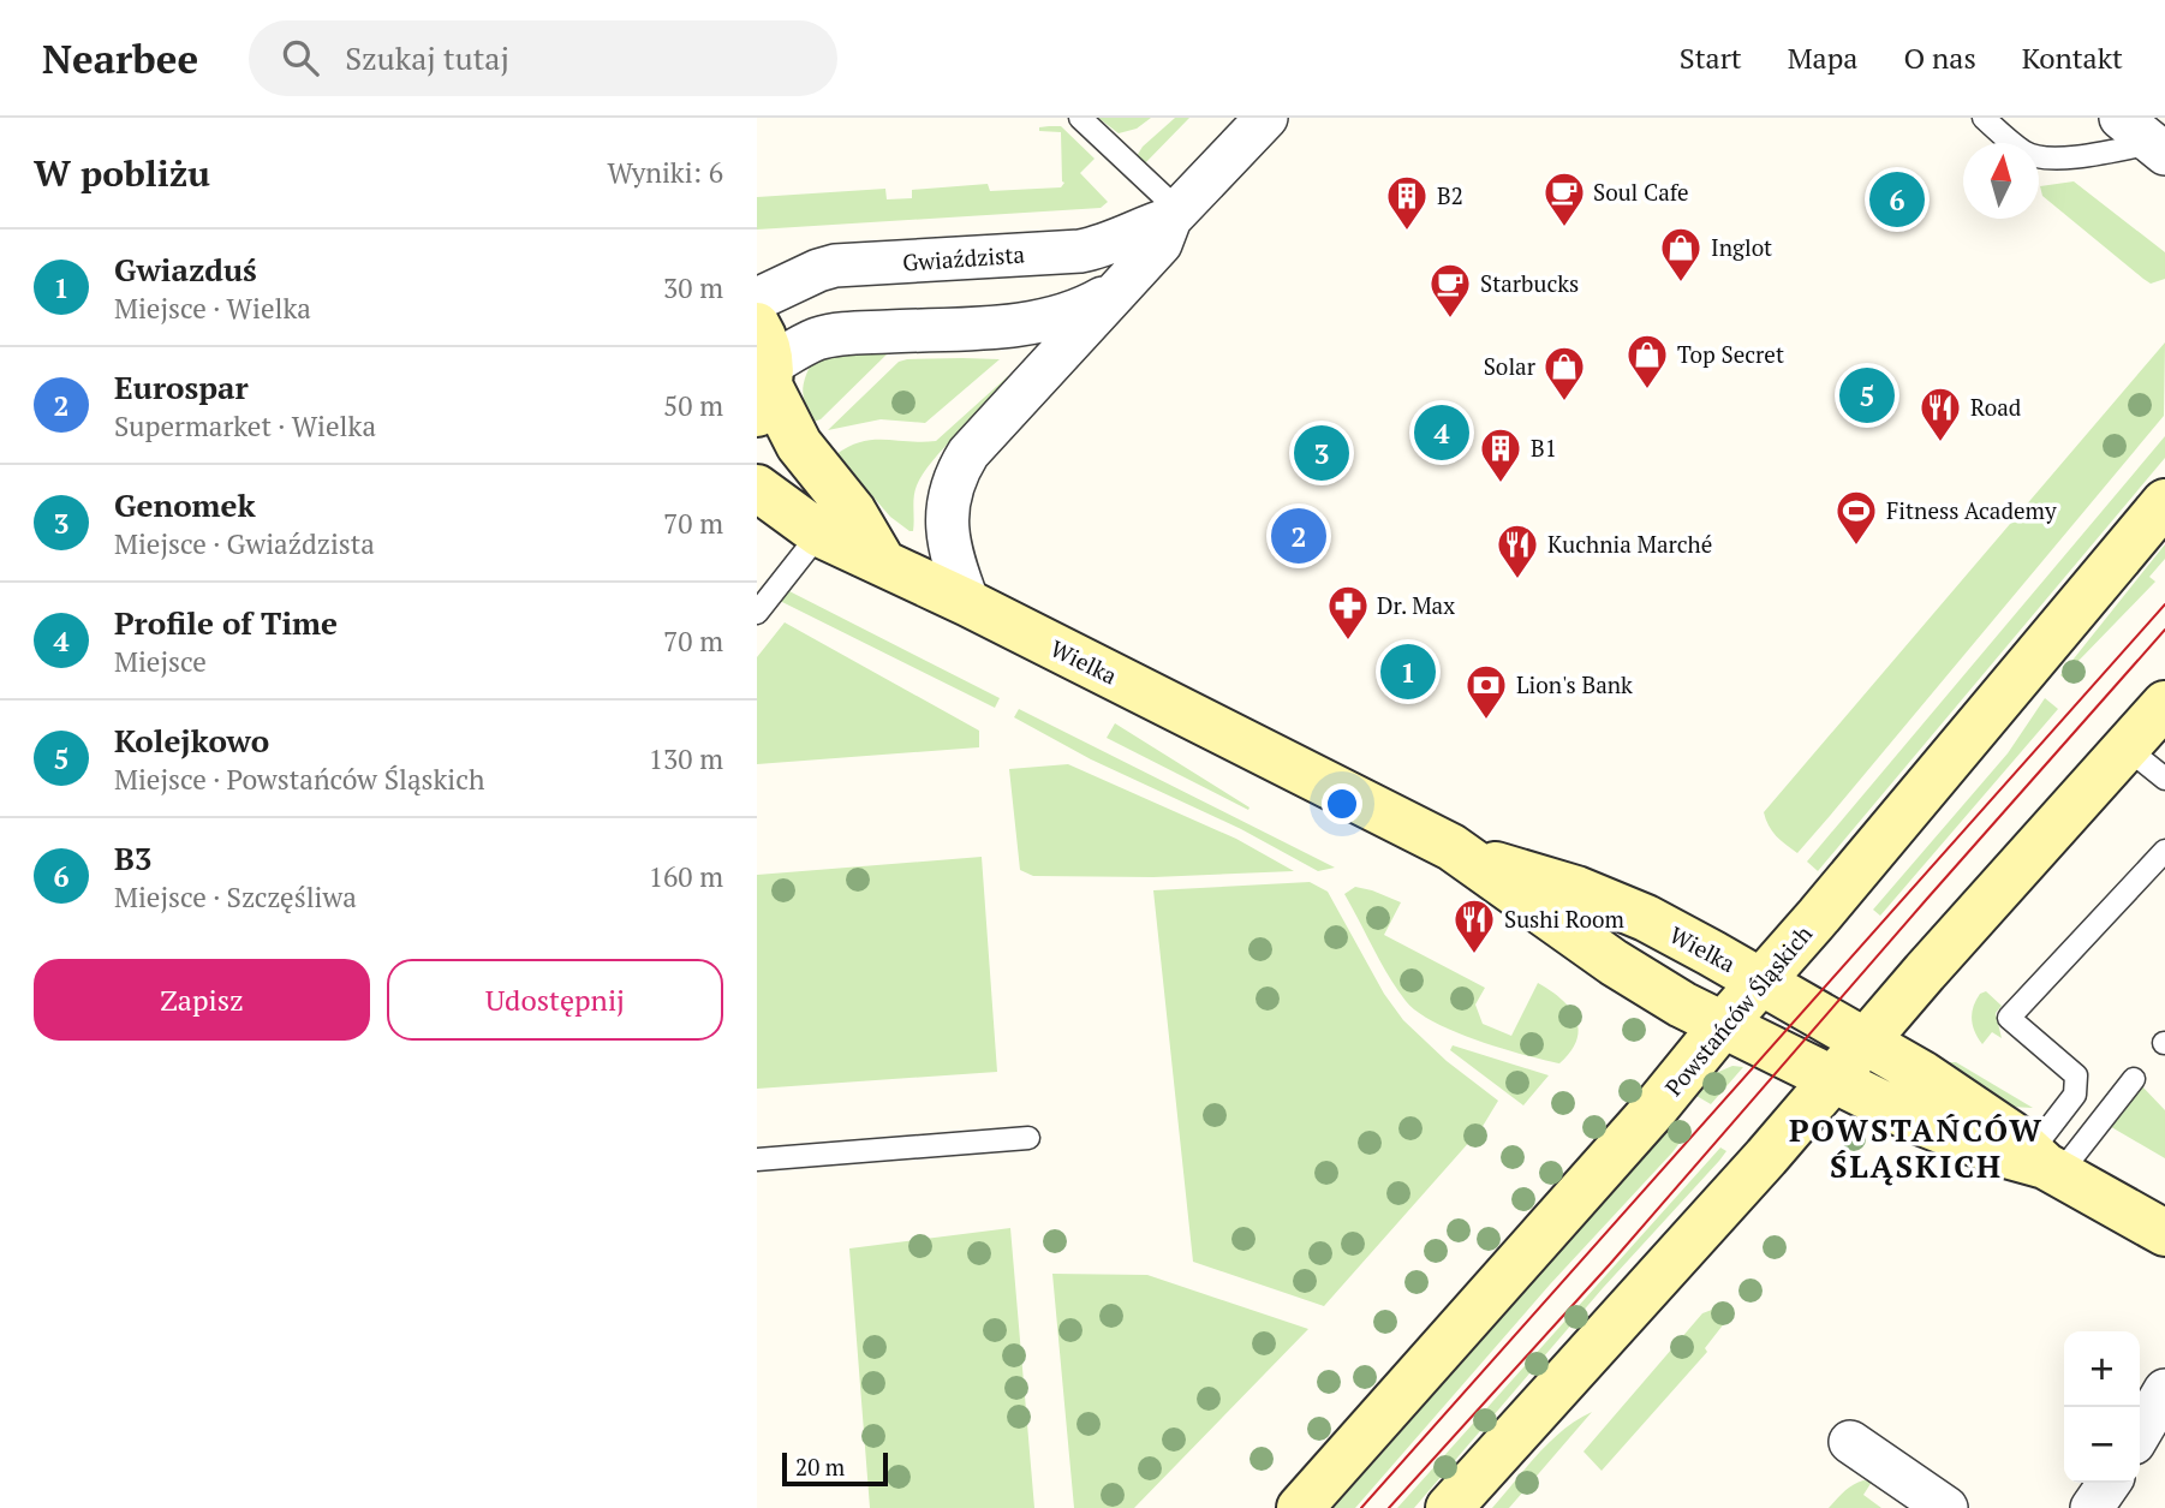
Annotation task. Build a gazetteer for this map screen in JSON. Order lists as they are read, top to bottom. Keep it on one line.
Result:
{"streets":{"street":["Gwiaździsta","Wielka","Powstańców Śląskich"]},"crossings":[["Gwiaździsta","Wielka"],["Wielka","Powstańców Śląskich"]],"districts":["POWSTAŃCÓW ŚLĄSKICH"],"places":{"cafe":["Soul Cafe","Starbucks"],"building":["B2","B1"],"shop":["Inglot","Top Secret","Solar"],"restaurant":["Road","Kuchnia Marché","Sushi Room"],"sports":["Fitness Academy"],"pharmacy":["Dr. Max"],"bank":["Lion's Bank"]},"scale_bar":"20 m","north":"top","page":{"header":"Nearbee","search":"Szukaj tutaj","nav":["Start","Mapa","O nas","Kontakt"],"heading":["W pobliżu","Wyniki: 6"],"pins":["6","5","4","3","2","1"],"list":[{"mark":"1","name":"Gwiazduś","note":"Miejsce · Wielka","value":"30 m"},{"mark":"2","name":"Eurospar","note":"Supermarket · Wielka","value":"50 m"},{"mark":"3","name":"Genomek","note":"Miejsce · Gwiaździsta","value":"70 m"},{"mark":"4","name":"Profile of Time","note":"Miejsce","value":"70 m"},{"mark":"5","name":"Kolejkowo","note":"Miejsce · Powstańców Śląskich","value":"130 m"},{"mark":"6","name":"B3","note":"Miejsce · Szczęśliwa","value":"160 m"}],"buttons":["Zapisz","Udostępnij"],"map_buttons":["+","−"],"scale":"20 m"}}
